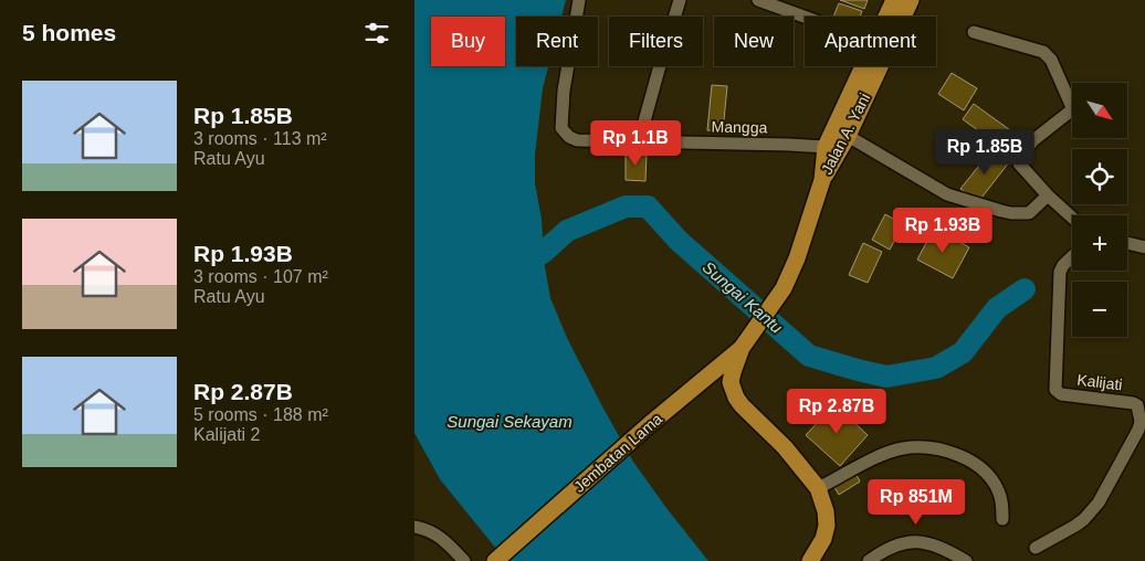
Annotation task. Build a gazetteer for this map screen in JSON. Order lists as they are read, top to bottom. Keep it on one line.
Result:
{"streets":{"highway":["Jalan A. Yani","Jembatan Lama"],"street":["Mangga","Kalijati"]},"crossings":[["Mangga","Jalan A. Yani"],["Jalan A. Yani","Jembatan Lama"]],"water":["Sungai Kantu","Sungai Sekayam"],"north":"bottom right","page":{"heading":"5 homes","chip":["Buy","Rent","Filters","New","Apartment"],"list":[{"name":"Rp 1.85B","note":"3 rooms · 113 m² · Ratu Ayu"},{"name":"Rp 1.93B","note":"3 rooms · 107 m² · Ratu Ayu"},{"name":"Rp 2.87B","note":"5 rooms · 188 m² · Kalijati 2"}],"map_buttons":["+","−"],"price":["Rp 1.1B","Rp 1.85B","Rp 1.93B","Rp 2.87B","Rp 851M"]}}
